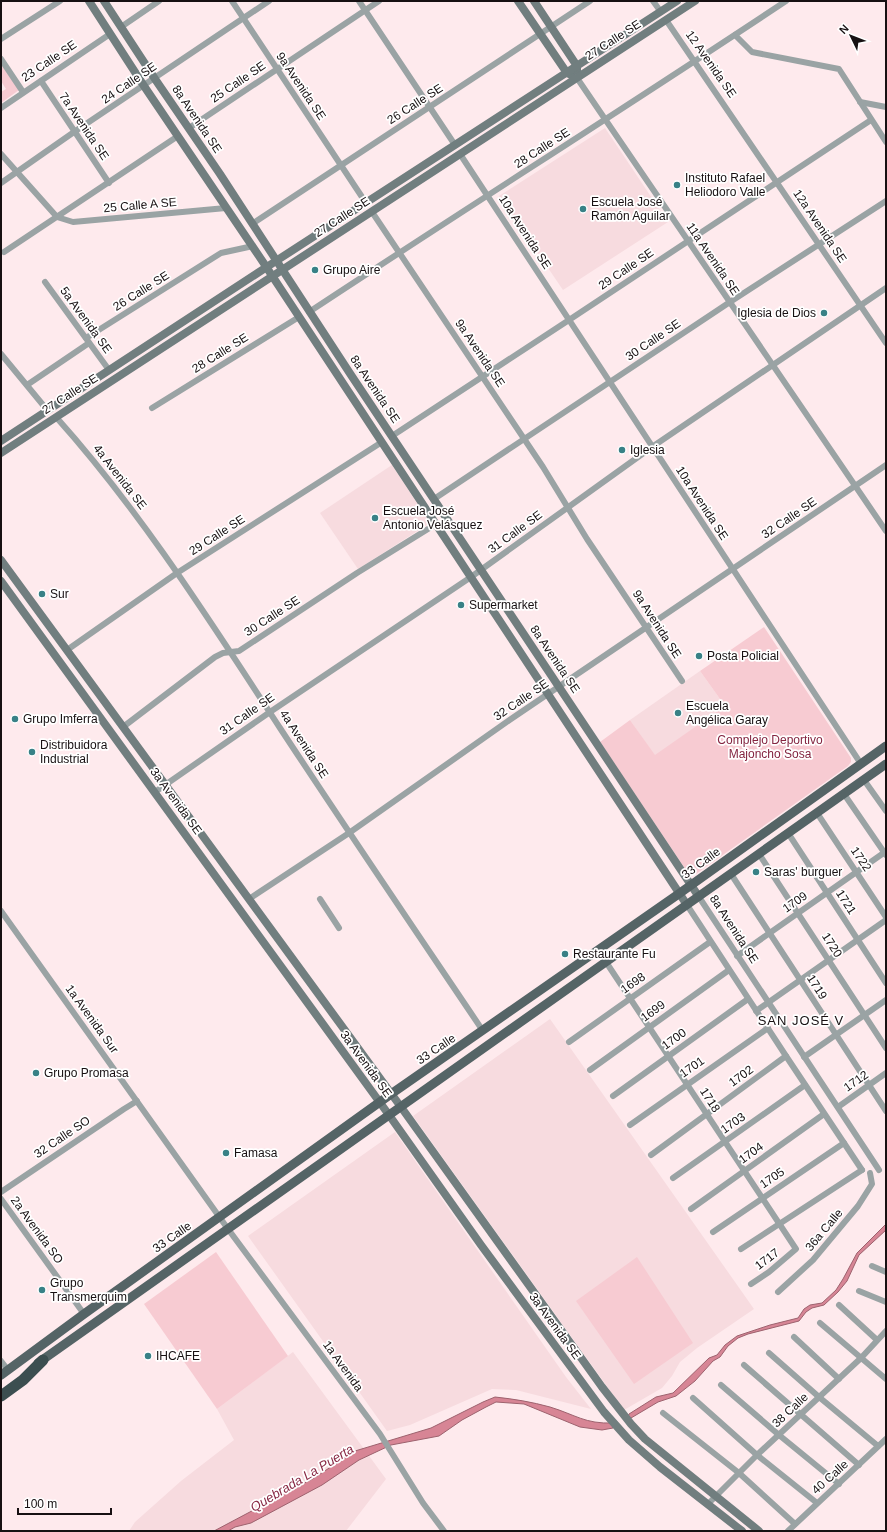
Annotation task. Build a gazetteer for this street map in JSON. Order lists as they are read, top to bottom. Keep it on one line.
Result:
{"streets":{"main road":["33 Calle"],"street":["27 Calle SE","23 Calle SE","12 Avenida SE","25 Calle SE","24 Calle SE","9a Avenida SE","26 Calle SE","8a Avenida SE","7a Avenida SE","28 Calle SE","25 Calle A SE","12a Avenida SE","10a Avenida SE","11a Avenida SE","29 Calle SE","5a Avenida SE","30 Calle SE","4a Avenida SE","32 Calle SE","31 Calle SE","3a Avenida SE","1722","1709","1721","1720","1698","1719","1699","1a Avenida Sur","1700","1701","1702","1712","1718","1703","32 Calle SO","1704","1705","2a Avenida SO","36a Calle","1717","1a Avenida","38 Calle","40 Calle"]},"crossings":[["27 Calle SE","12 Avenida SE"],["27 Calle SE","9a Avenida SE"],["27 Calle SE","8a Avenida SE"],["27 Calle SE","10a Avenida SE"],["27 Calle SE","11a Avenida SE"],["27 Calle SE","5a Avenida SE"],["27 Calle SE","4a Avenida SE"],["23 Calle SE","8a Avenida SE"],["23 Calle SE","7a Avenida SE"],["12 Avenida SE","28 Calle SE"],["12 Avenida SE","12a Avenida SE"],["25 Calle SE","9a Avenida SE"],["25 Calle SE","8a Avenida SE"],["24 Calle SE","9a Avenida SE"],["24 Calle SE","8a Avenida SE"],["24 Calle SE","7a Avenida SE"],["9a Avenida SE","26 Calle SE"],["9a Avenida SE","28 Calle SE"],["9a Avenida SE","29 Calle SE"],["9a Avenida SE","30 Calle SE"],["9a Avenida SE","32 Calle SE"],["9a Avenida SE","31 Calle SE"],["26 Calle SE","8a Avenida SE"],["26 Calle SE","5a Avenida SE"],["8a Avenida SE","28 Calle SE"],["8a Avenida SE","25 Calle A SE"],["8a Avenida SE","29 Calle SE"],["8a Avenida SE","30 Calle SE"],["8a Avenida SE","32 Calle SE"],["8a Avenida SE","31 Calle SE"],["8a Avenida SE","33 Calle"],["8a Avenida SE","1709"],["8a Avenida SE","1698"],["8a Avenida SE","1699"],["8a Avenida SE","1700"],["8a Avenida SE","1701"],["8a Avenida SE","1702"],["8a Avenida SE","1712"],["8a Avenida SE","1703"],["8a Avenida SE","1704"],["8a Avenida SE","1705"],["28 Calle SE","10a Avenida SE"],["28 Calle SE","11a Avenida SE"],["12a Avenida SE","29 Calle SE"],["12a Avenida SE","30 Calle SE"],["12a Avenida SE","31 Calle SE"],["10a Avenida SE","29 Calle SE"],["10a Avenida SE","30 Calle SE"],["10a Avenida SE","32 Calle SE"],["10a Avenida SE","31 Calle SE"],["10a Avenida SE","33 Calle"],["11a Avenida SE","29 Calle SE"],["11a Avenida SE","30 Calle SE"],["11a Avenida SE","32 Calle SE"],["11a Avenida SE","31 Calle SE"],["29 Calle SE","4a Avenida SE"],["29 Calle SE","3a Avenida SE"],["30 Calle SE","4a Avenida SE"],["30 Calle SE","3a Avenida SE"],["4a Avenida SE","32 Calle SE"],["4a Avenida SE","31 Calle SE"],["4a Avenida SE","33 Calle"],["32 Calle SE","3a Avenida SE"],["31 Calle SE","3a Avenida SE"],["3a Avenida SE","33 Calle"],["3a Avenida SE","38 Calle"],["1722","1709"],["33 Calle","1a Avenida Sur"],["33 Calle","2a Avenida SO"],["33 Calle","1a Avenida"],["1709","1721"],["1709","1720"],["1709","1719"],["1698","1718"],["1719","1712"],["1699","1718"],["1a Avenida Sur","32 Calle SO"],["1a Avenida Sur","1a Avenida"],["1700","1718"],["1701","1718"],["1702","1718"],["1718","1703"],["1718","1704"],["1718","1705"],["1718","1717"]],"districts":["SAN JOSÉ V"],"water":["Quebrada La Puerta"],"parks":["Complejo Deportivo Majoncho Sosa"],"places":["Instituto Rafael Heliodoro Valle","Escuela José Ramón Aguilar","Grupo Aire","Iglesia de Dios","Iglesia","Escuela José Antonio Velásquez","Sur","Supermarket","Posta Policial","Escuela Angélica Garay","Grupo Imferra","Distribuidora Industrial","Saras' burguer","Restaurante Fu","Grupo Promasa","Famasa","Grupo Transmerquim","IHCAFE"],"scale_bar":"100 m","north":"top left"}
